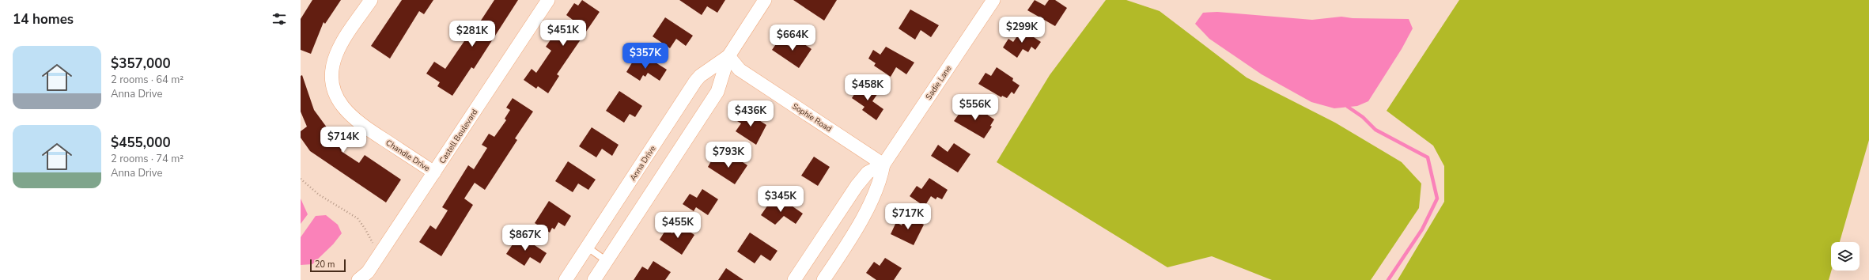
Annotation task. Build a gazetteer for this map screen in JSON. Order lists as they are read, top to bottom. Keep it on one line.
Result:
{"streets":{"street":["Sadie Lane","Sophie Road","Castell Boulevard","Chandle Drive","Anna Drive"]},"crossings":[["Sadie Lane","Sophie Road"],["Sophie Road","Anna Drive"],["Castell Boulevard","Chandle Drive"]],"scale_bar":"20 m","page":{"heading":"14 homes","price":["$299K","$451K","$281K","$664K","$357K","$458K","$556K","$436K","$714K","$793K","$345K","$717K","$455K","$867K"],"list":[{"name":"$357,000","note":"2 rooms · 64 m² · Anna Drive"},{"name":"$455,000","note":"2 rooms · 74 m² · Anna Drive"}],"scale":"20 m"}}
